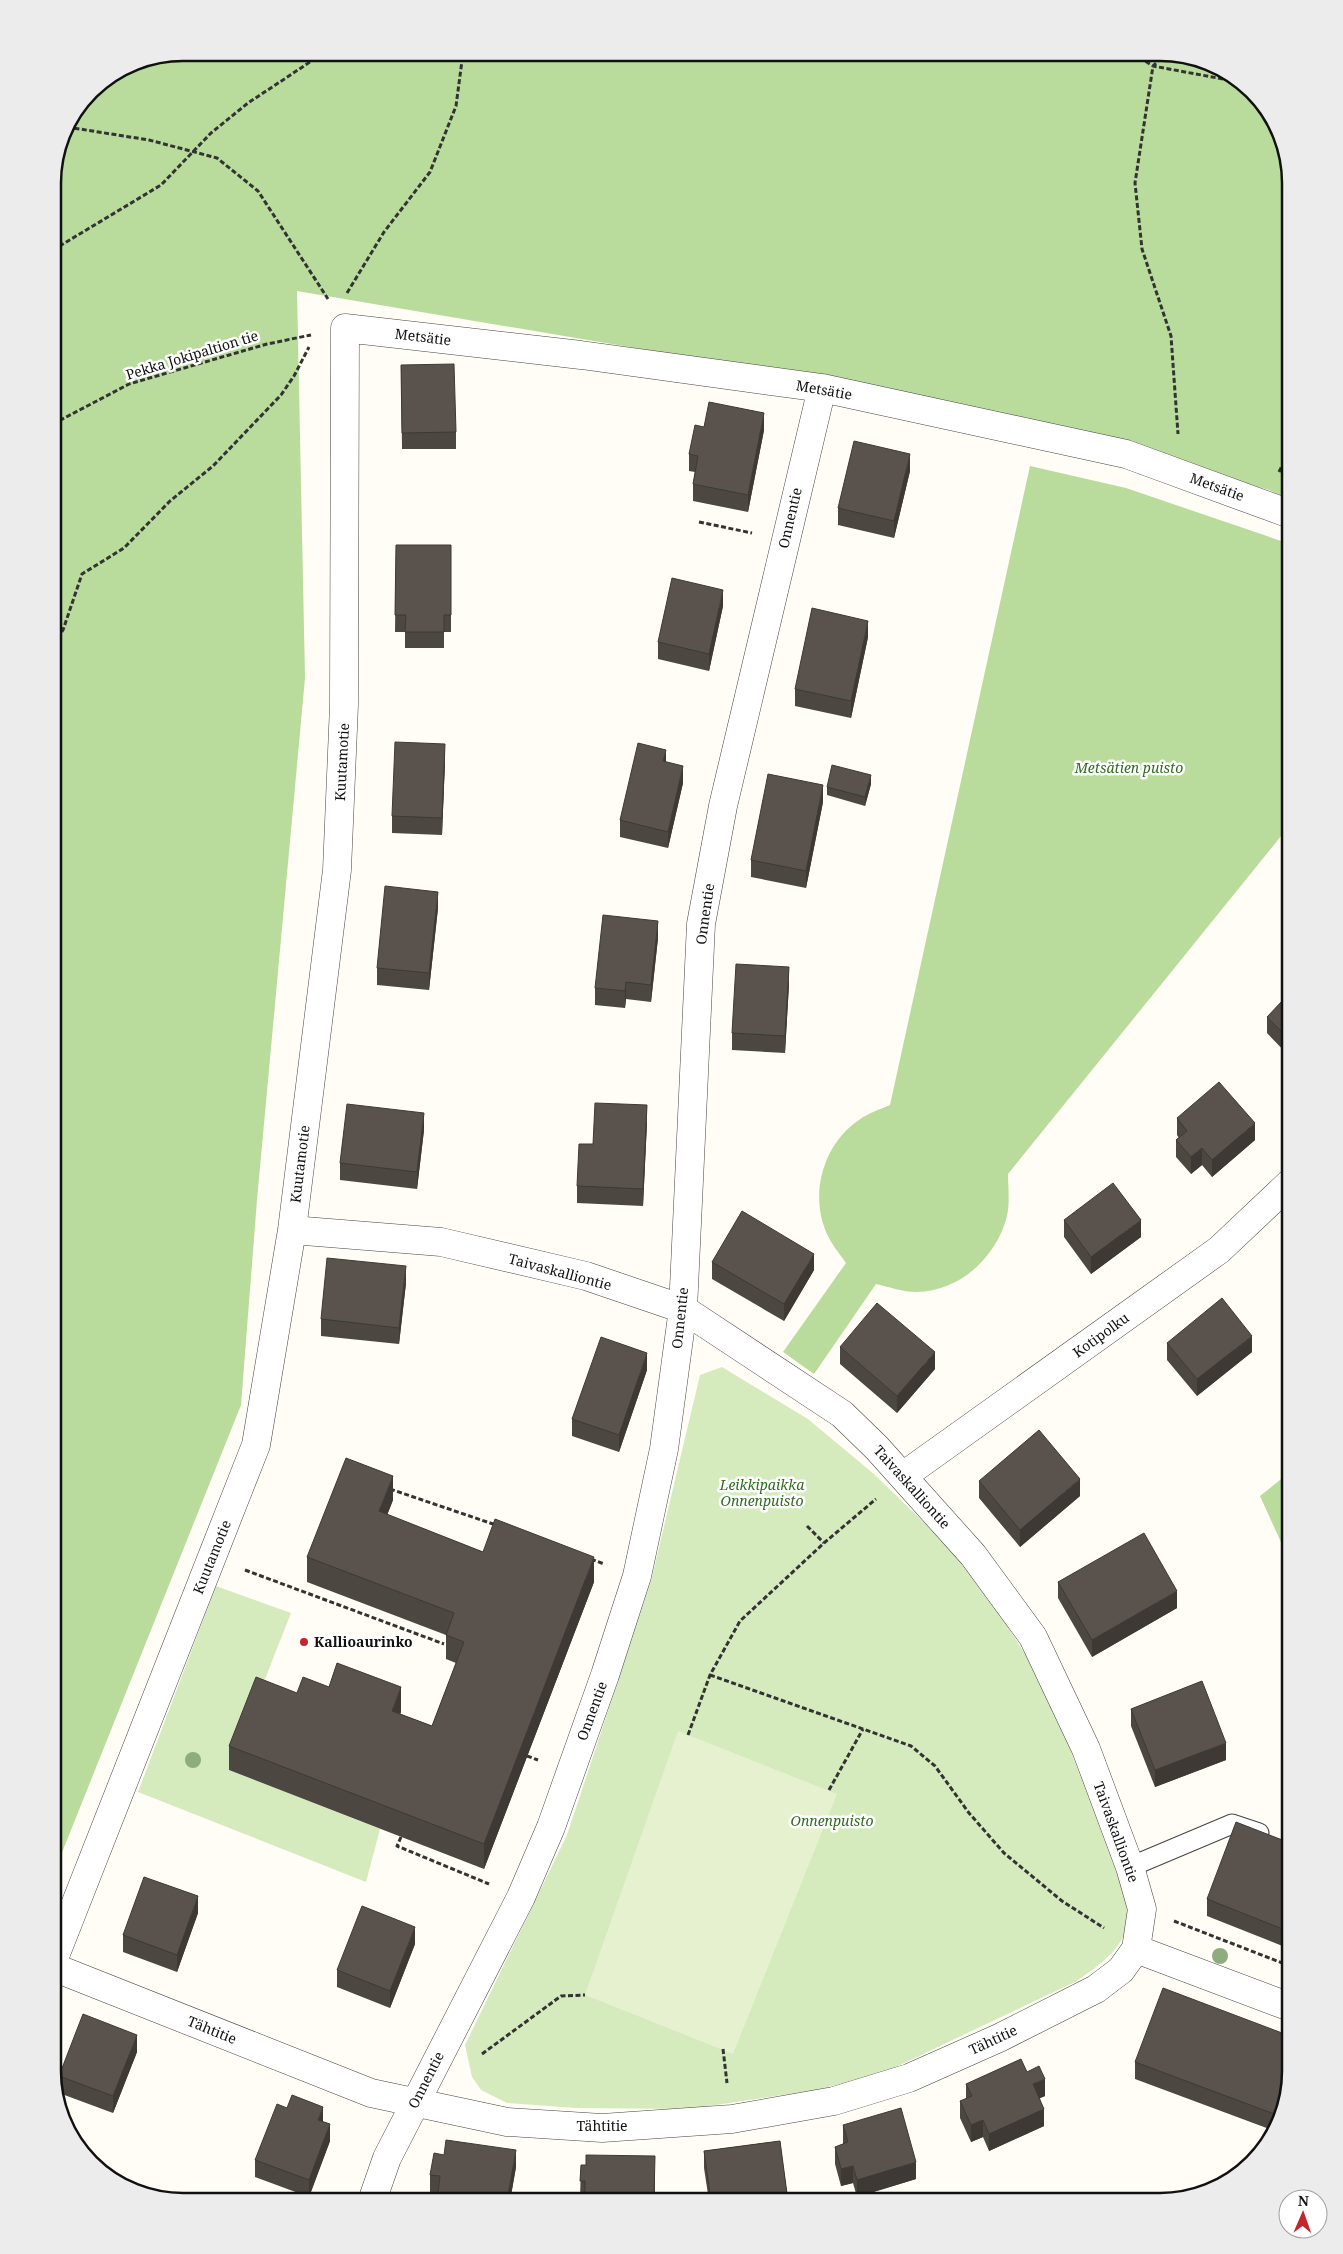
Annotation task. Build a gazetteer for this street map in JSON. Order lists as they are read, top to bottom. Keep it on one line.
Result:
{"streets":{"street":["Metsätie","Onnentie","Kuutamotie","Taivaskalliontie","Kotipolku","Tähtitie"],"path":["Pekka Jokipaltion tie"]},"crossings":[["Metsätie","Onnentie"],["Metsätie","Kuutamotie"],["Onnentie","Taivaskalliontie"],["Onnentie","Tähtitie"],["Kuutamotie","Taivaskalliontie"],["Taivaskalliontie","Kotipolku"],["Taivaskalliontie","Tähtitie"]],"parks":["Metsätien puisto","Leikkipaikka Onnenpuisto","Onnenpuisto"],"places":["Kallioaurinko"],"north":"top"}
